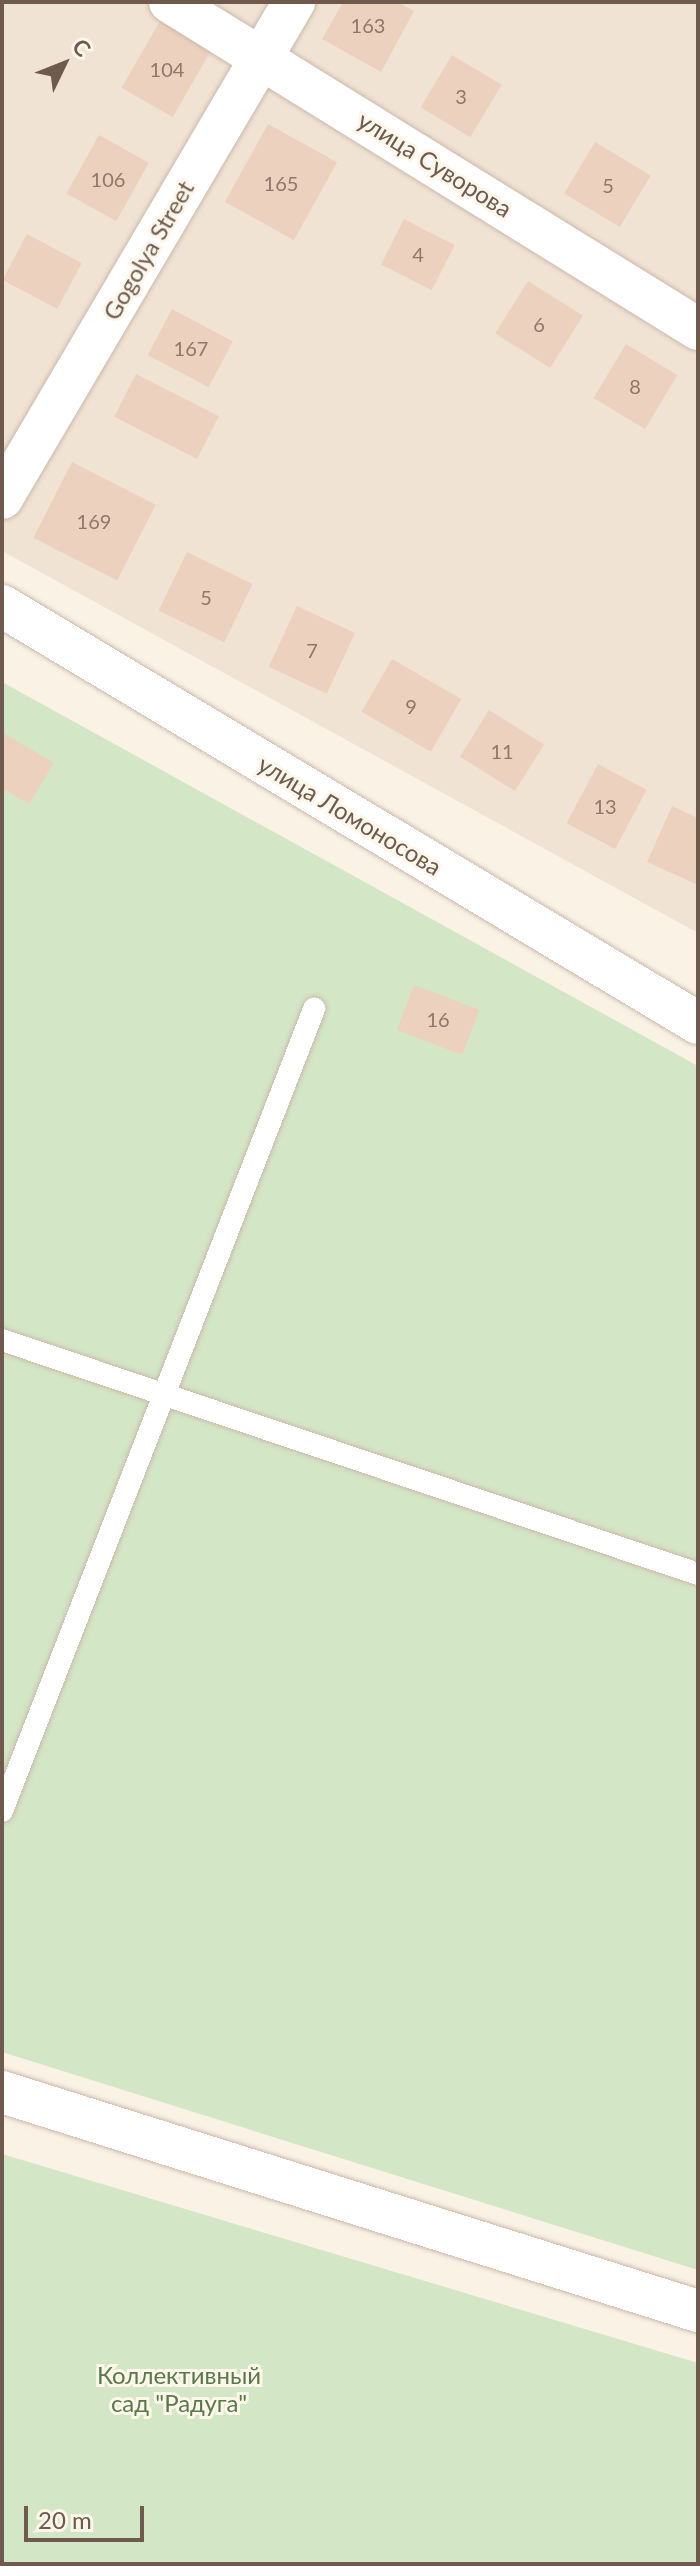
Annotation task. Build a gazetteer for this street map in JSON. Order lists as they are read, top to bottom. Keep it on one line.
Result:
{"streets":{"street":["улица Суворова","Gogolya Street","улица Ломоносова"]},"crossings":[["улица Суворова","Gogolya Street"]],"parks":["Коллективный сад \"Радуга\""],"house_numbers":["163","104","3","106","165","5","4","6","167","8","169","5","7","9","11","13","16"],"scale_bar":"20 m","north":"top right"}
